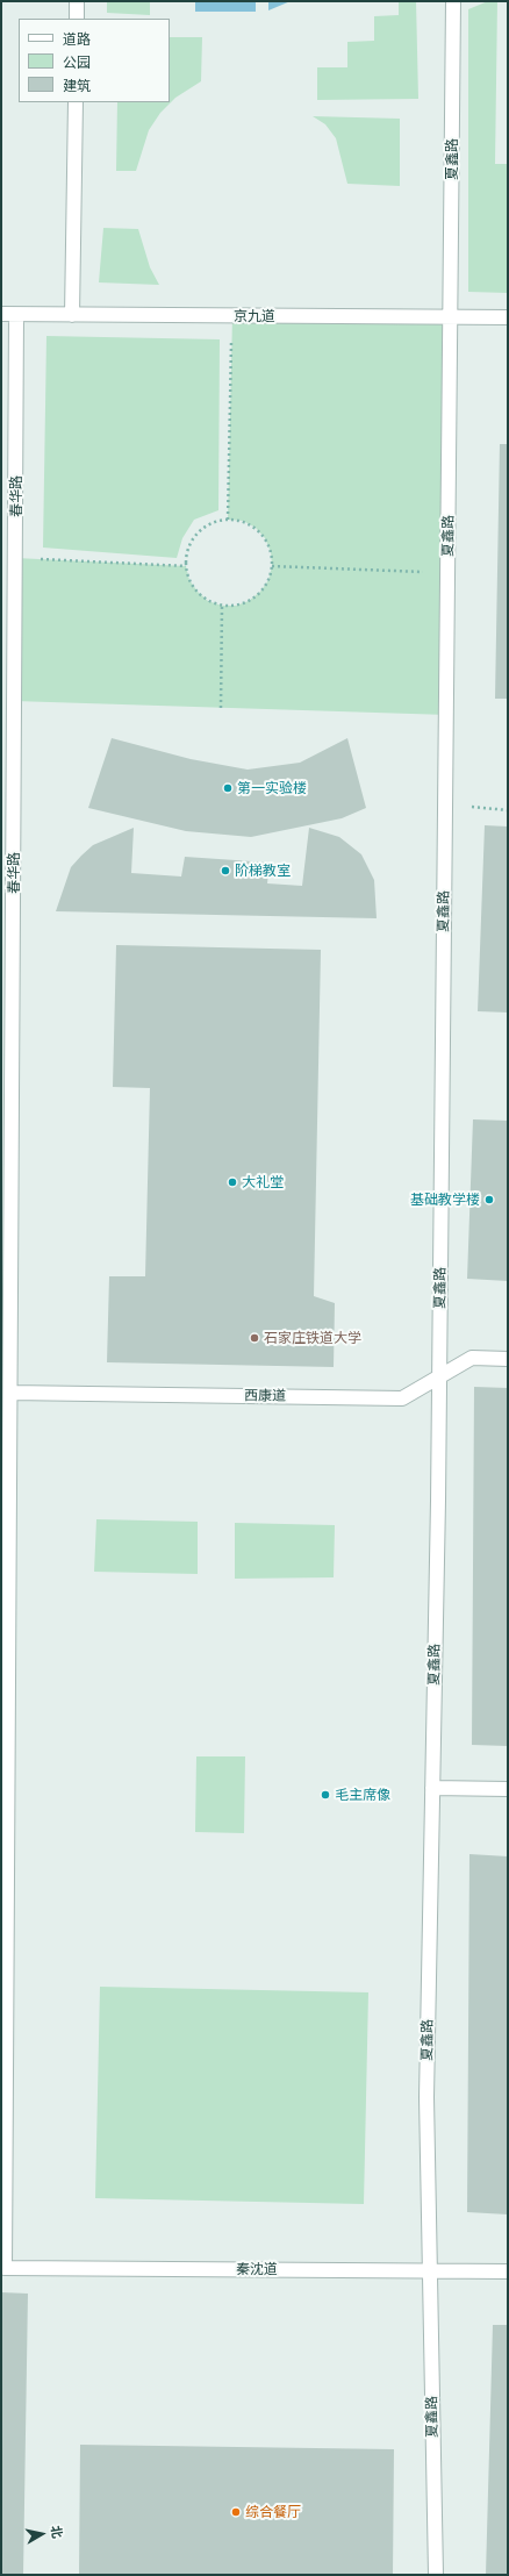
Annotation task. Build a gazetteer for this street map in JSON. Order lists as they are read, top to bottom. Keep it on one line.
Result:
{"streets":{"street":["夏鑫路","京九道","春华路","西康道","秦沈道"]},"crossings":[["夏鑫路","京九道"],["夏鑫路","西康道"],["夏鑫路","秦沈道"],["京九道","春华路"],["春华路","西康道"],["春华路","秦沈道"]],"places":["第一实验楼","阶梯教室","大礼堂","基础教学楼","石家庄铁道大学","毛主席像","综合餐厅"],"legend":["道路","公园","建筑"],"north":"right"}
